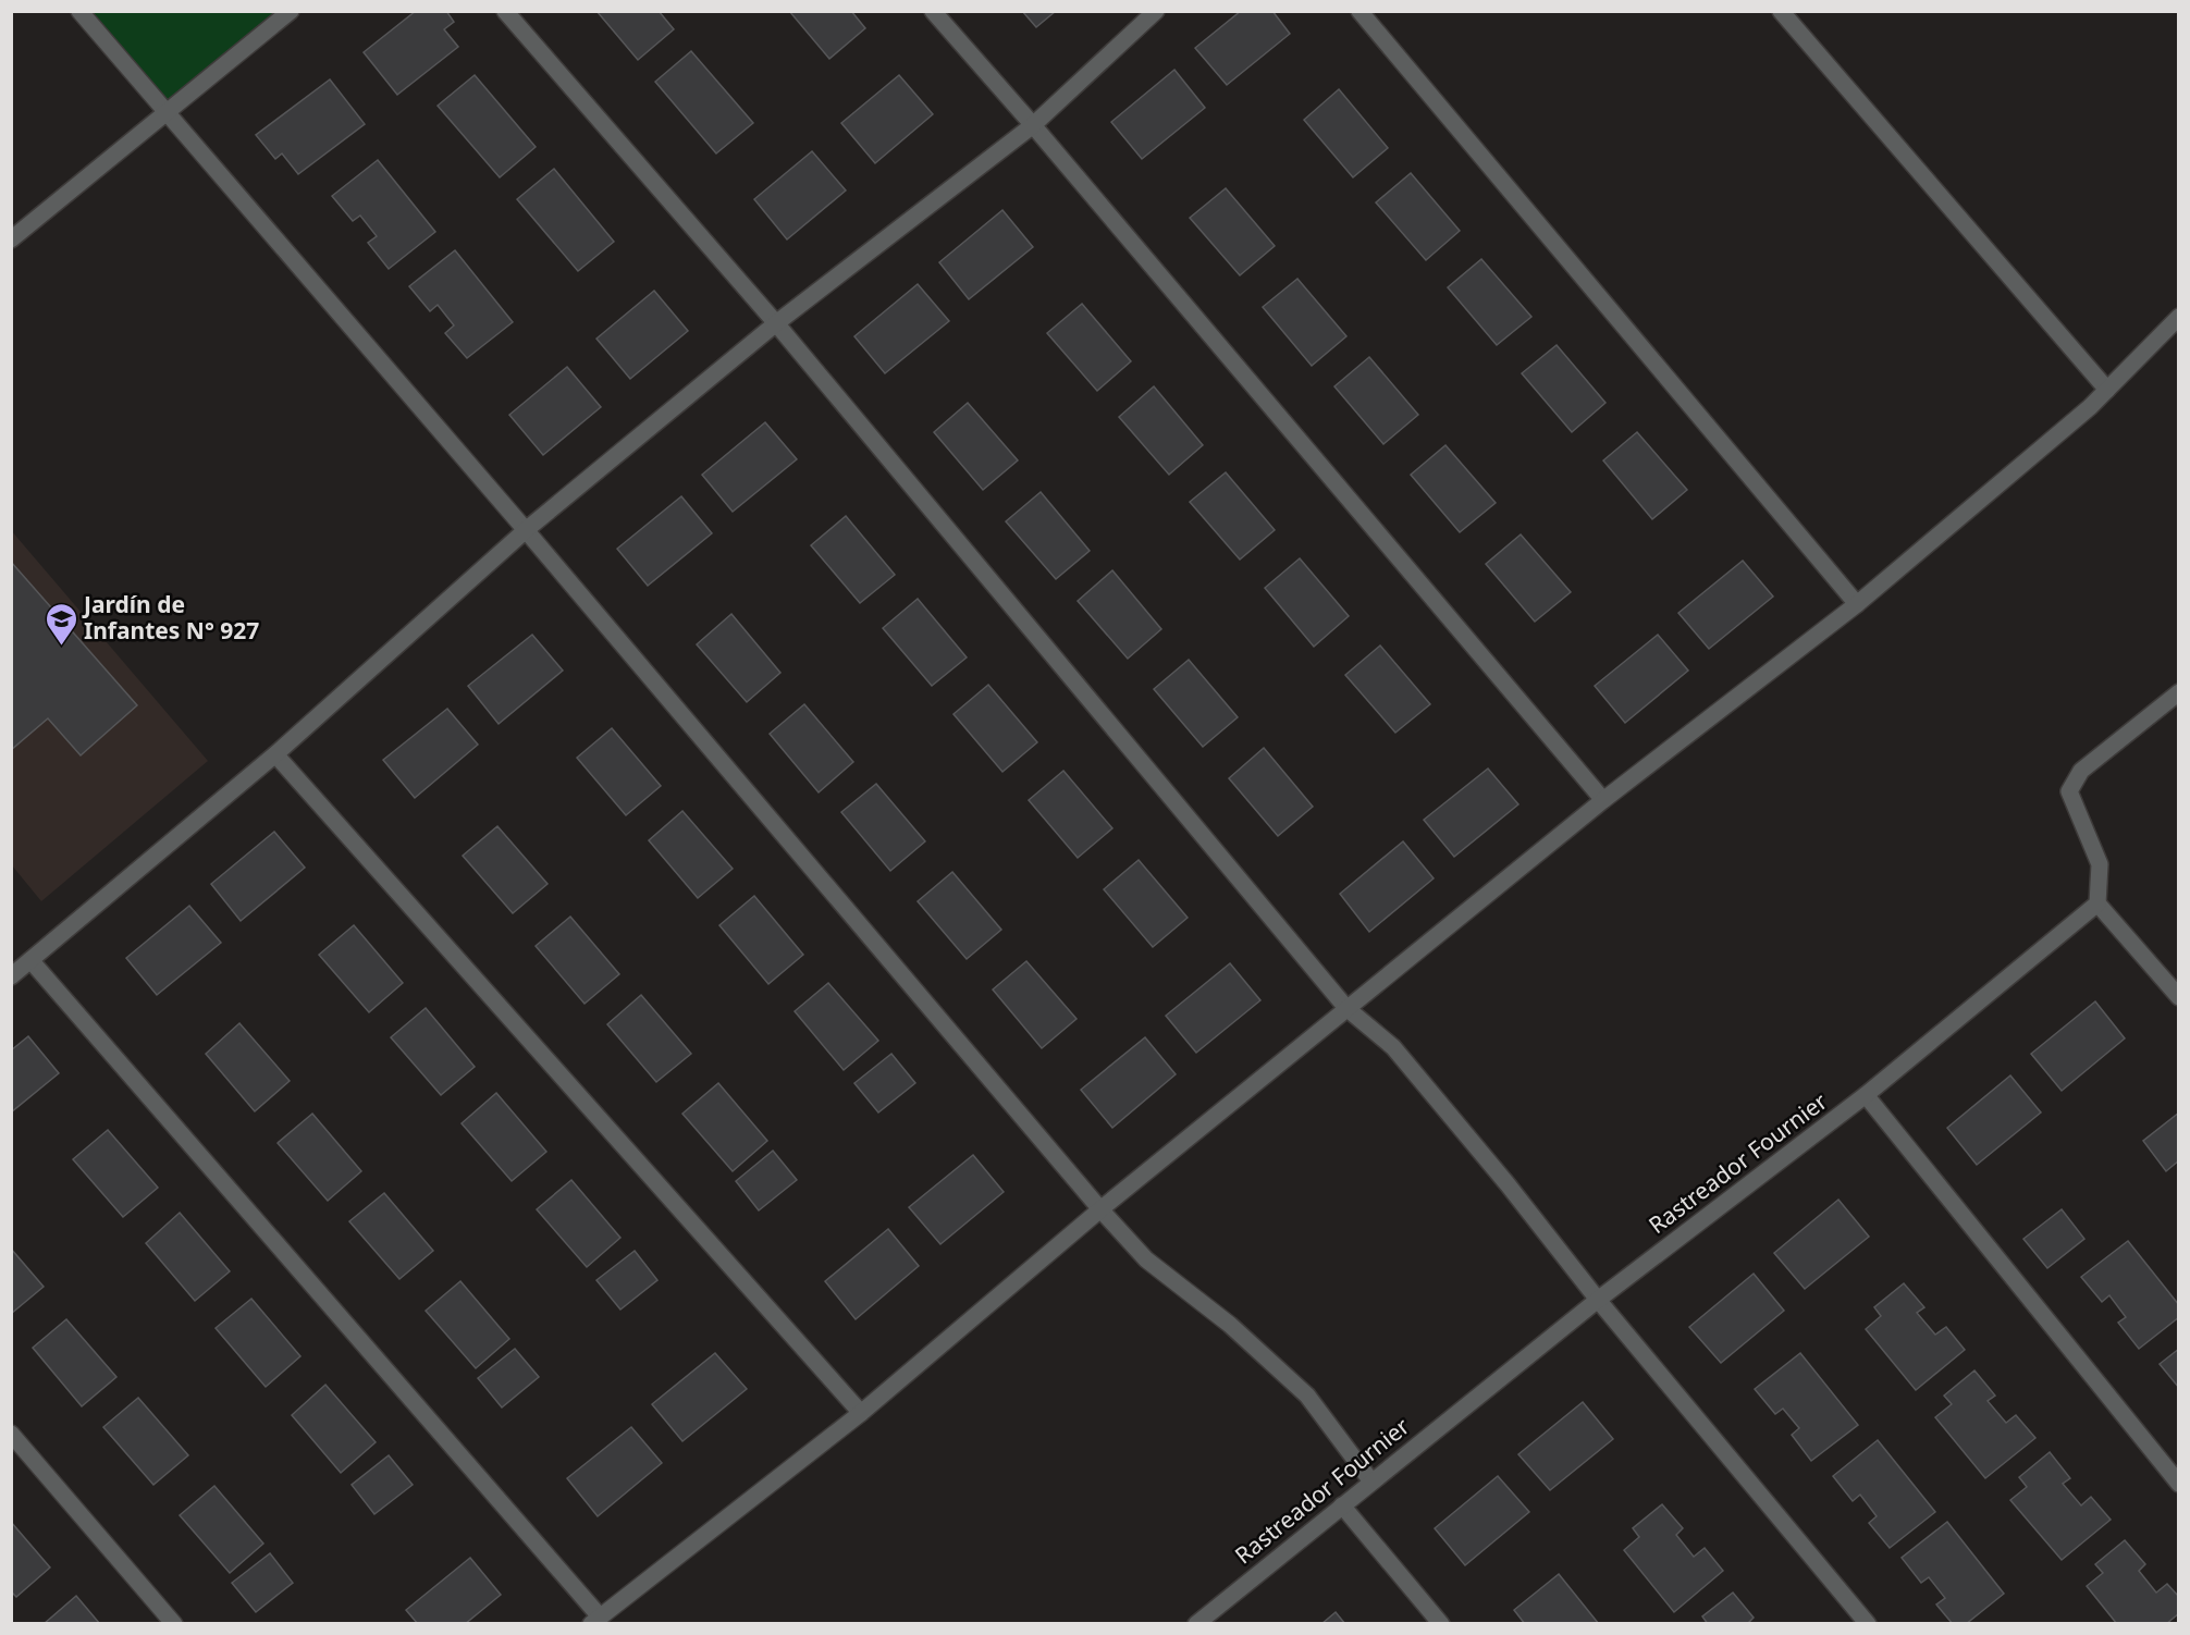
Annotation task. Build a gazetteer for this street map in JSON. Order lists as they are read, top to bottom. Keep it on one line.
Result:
{"streets":{"street":["Rastreador Fournier"]},"places":{"school or university":["Jardín de Infantes N° 927"]}}
